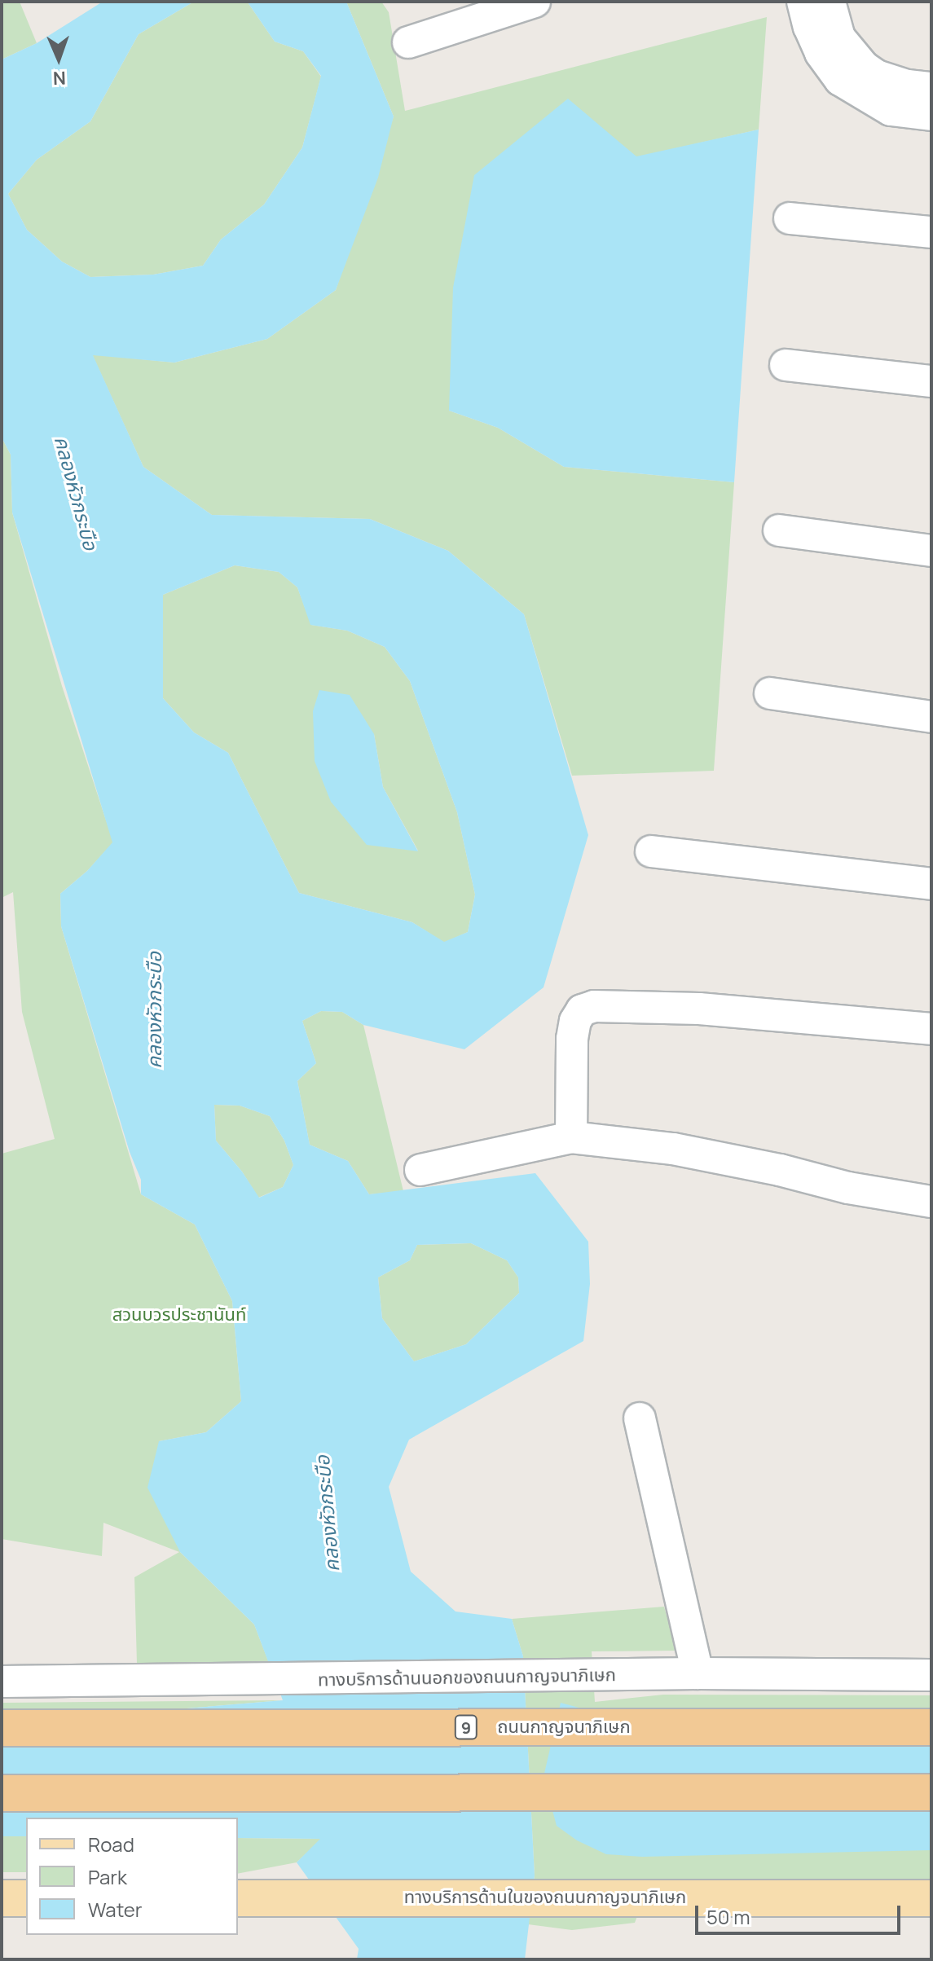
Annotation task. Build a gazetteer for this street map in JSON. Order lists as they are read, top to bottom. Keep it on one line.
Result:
{"streets":{"highway":["9","ถนนกาญจนาภิเษก"],"main road":["ทางบริการด้านในของถนนกาญจนาภิเษก"],"street":["ทางบริการด้านนอกของถนนกาญจนาภิเษก"]},"water":["คลองหัวกระบือ"],"parks":["สวนบวรประชานันท์"],"legend":["Road","Park","Water"],"scale_bar":"50 m","north":"bottom"}
